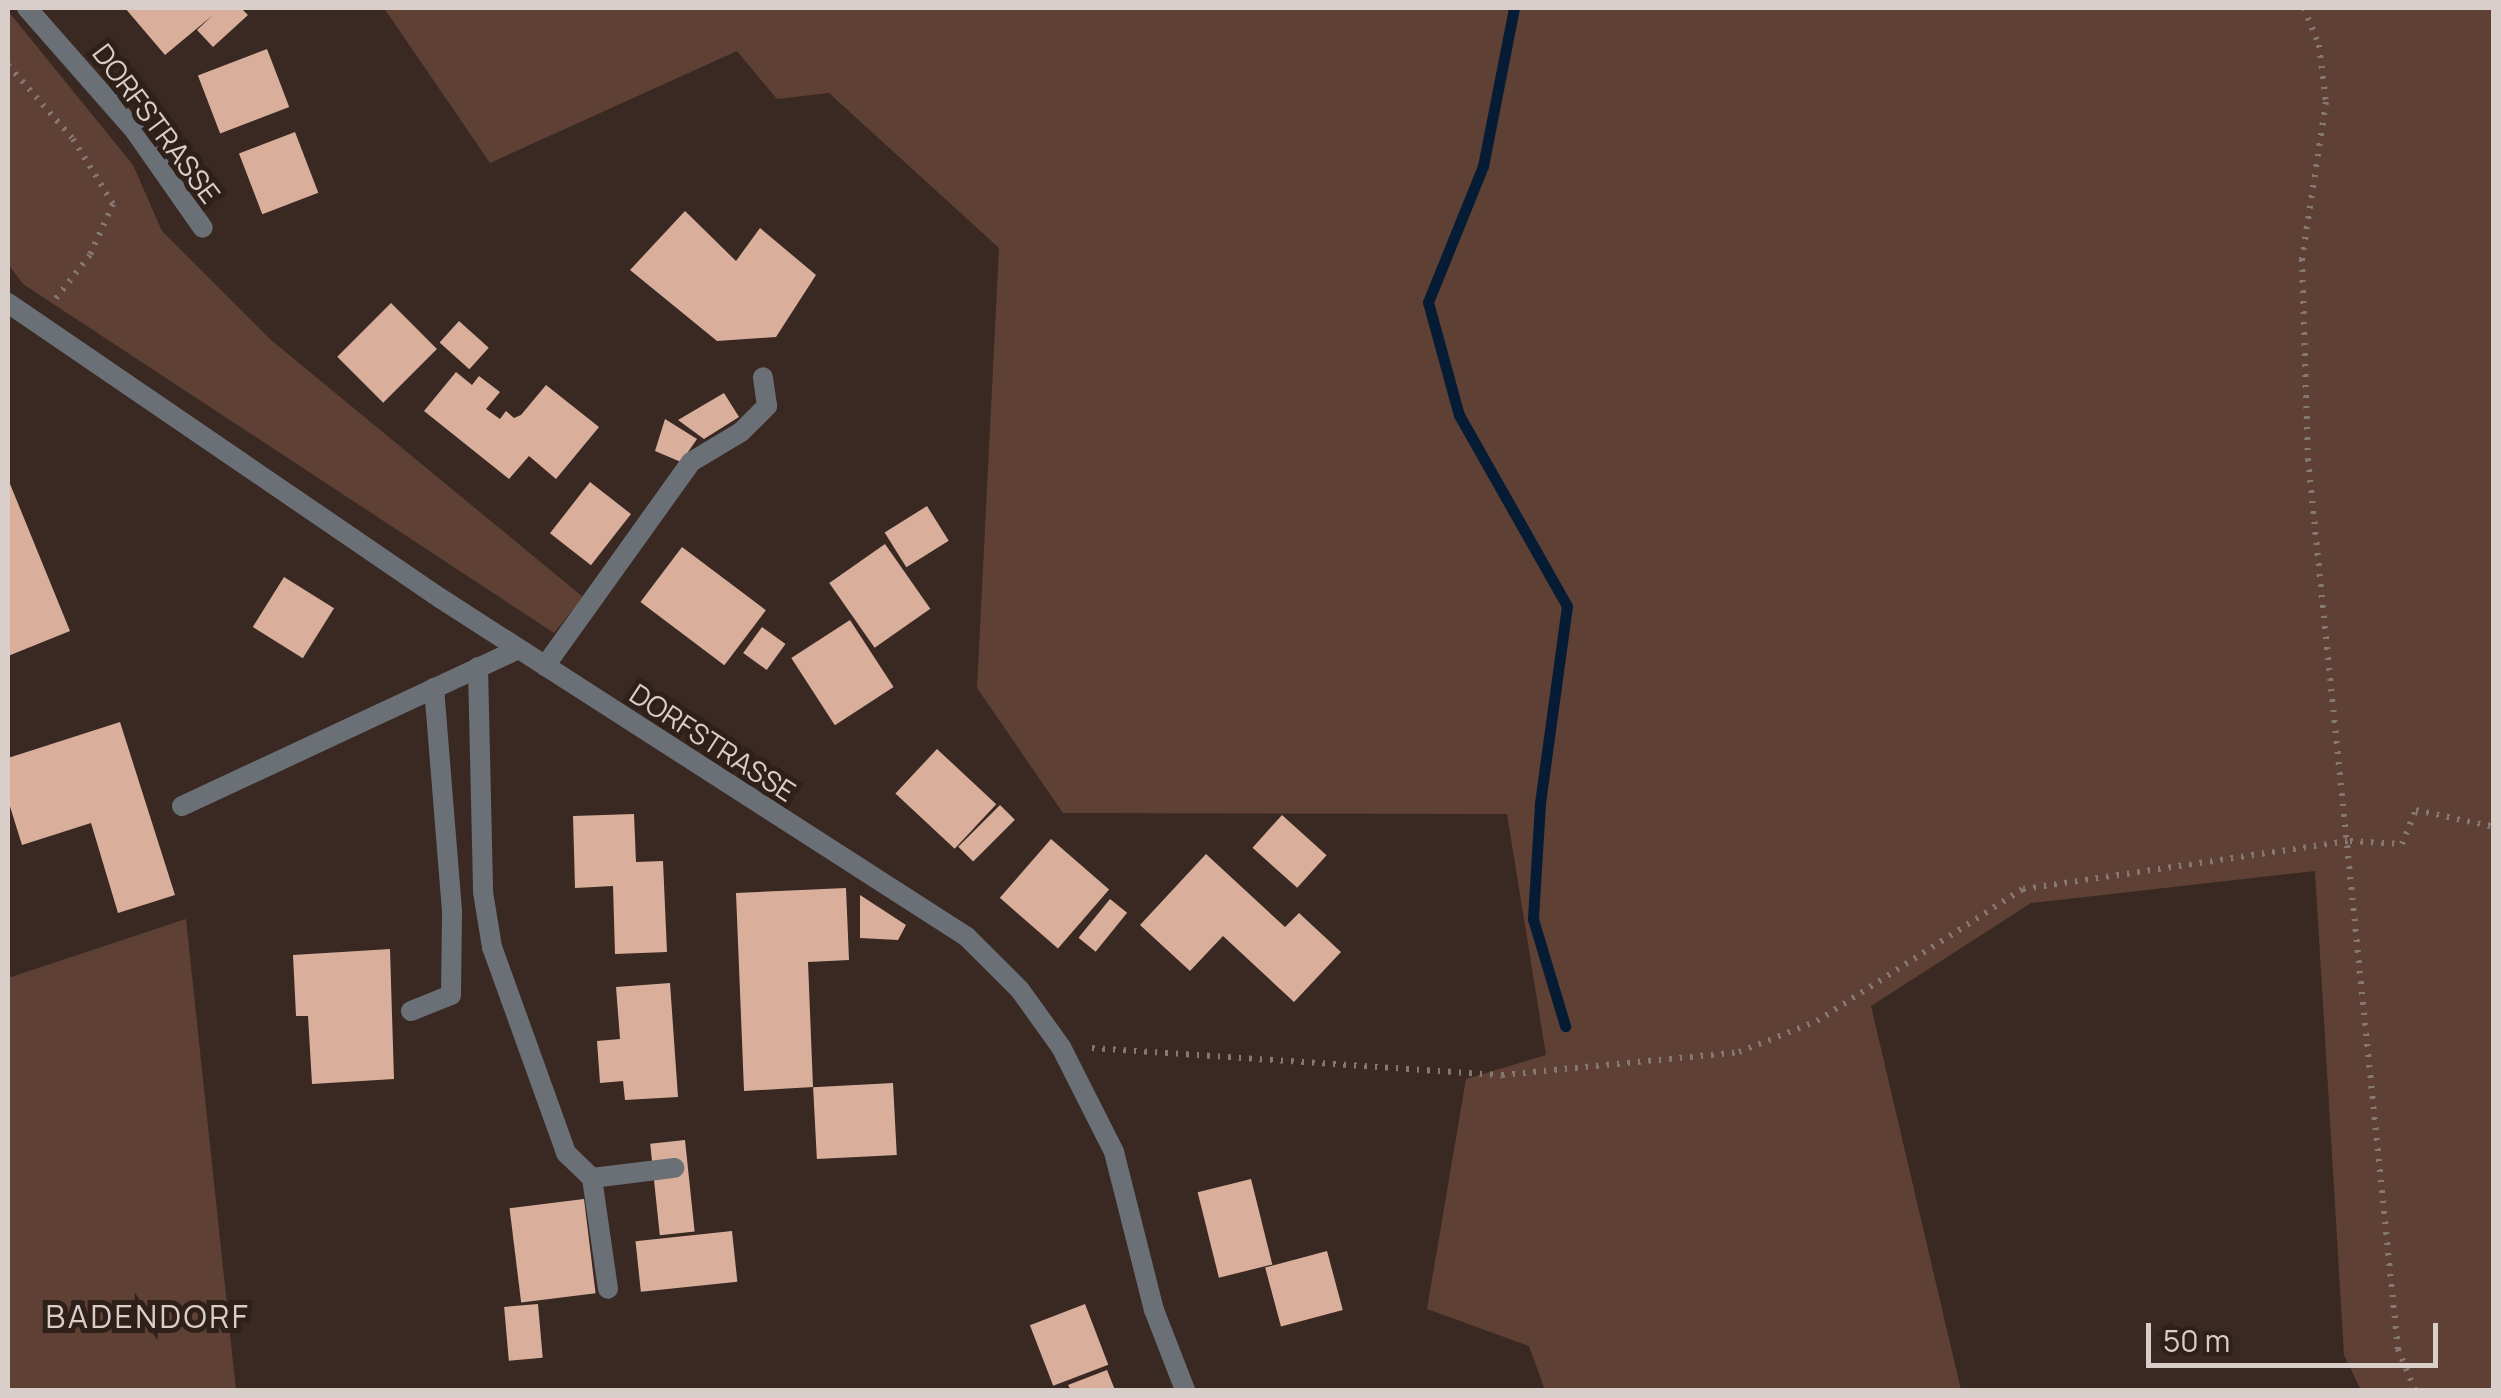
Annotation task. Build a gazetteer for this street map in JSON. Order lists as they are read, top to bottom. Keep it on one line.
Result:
{"streets":{"street":["DORFSTRASSE"]},"districts":["BADENDORF"],"scale_bar":"50 m"}
